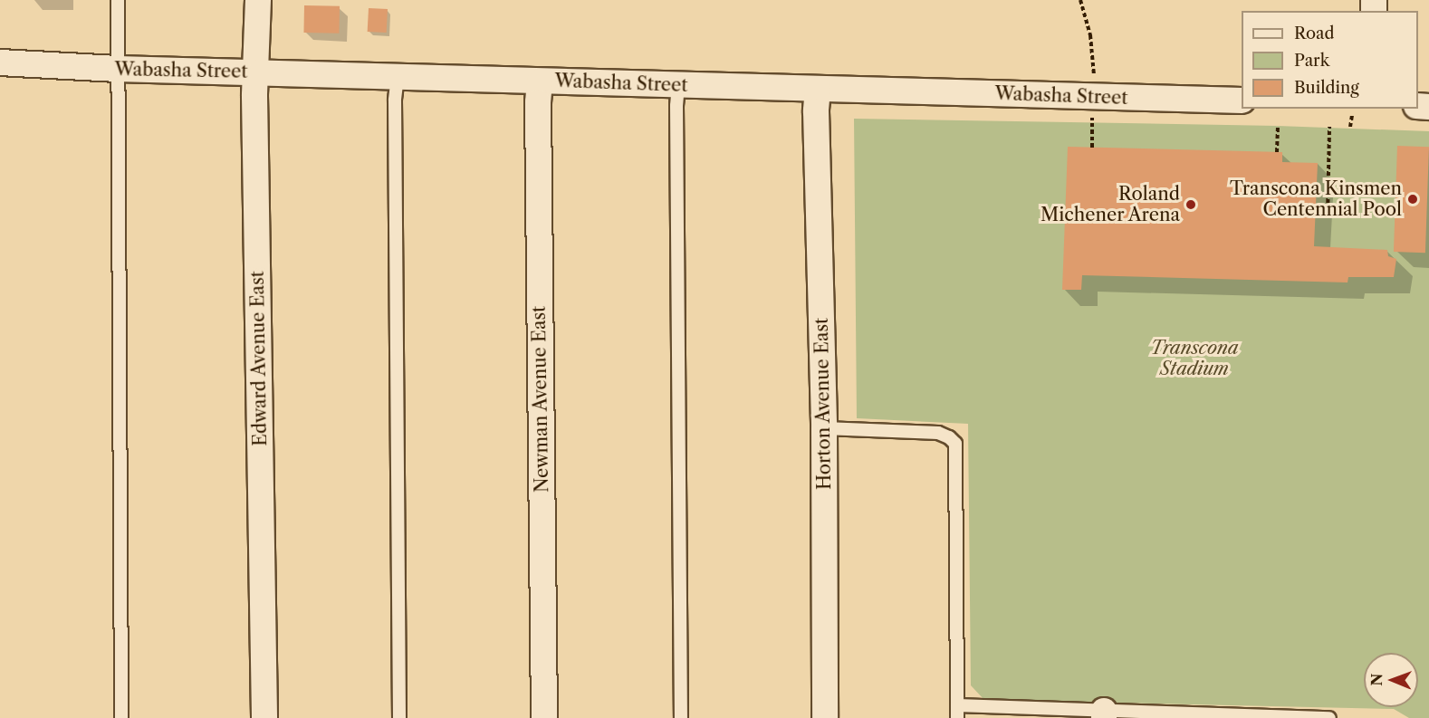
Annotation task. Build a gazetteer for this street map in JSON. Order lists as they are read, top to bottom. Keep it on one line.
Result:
{"streets":{"street":["Wabasha Street","Edward Avenue East","Newman Avenue East","Horton Avenue East"]},"crossings":[["Wabasha Street","Edward Avenue East"],["Wabasha Street","Newman Avenue East"],["Wabasha Street","Horton Avenue East"]],"parks":["Transcona Stadium"],"places":["Transcona Kinsmen Centennial Pool","Roland Michener Arena"],"legend":["Road","Park","Building"],"north":"left"}
